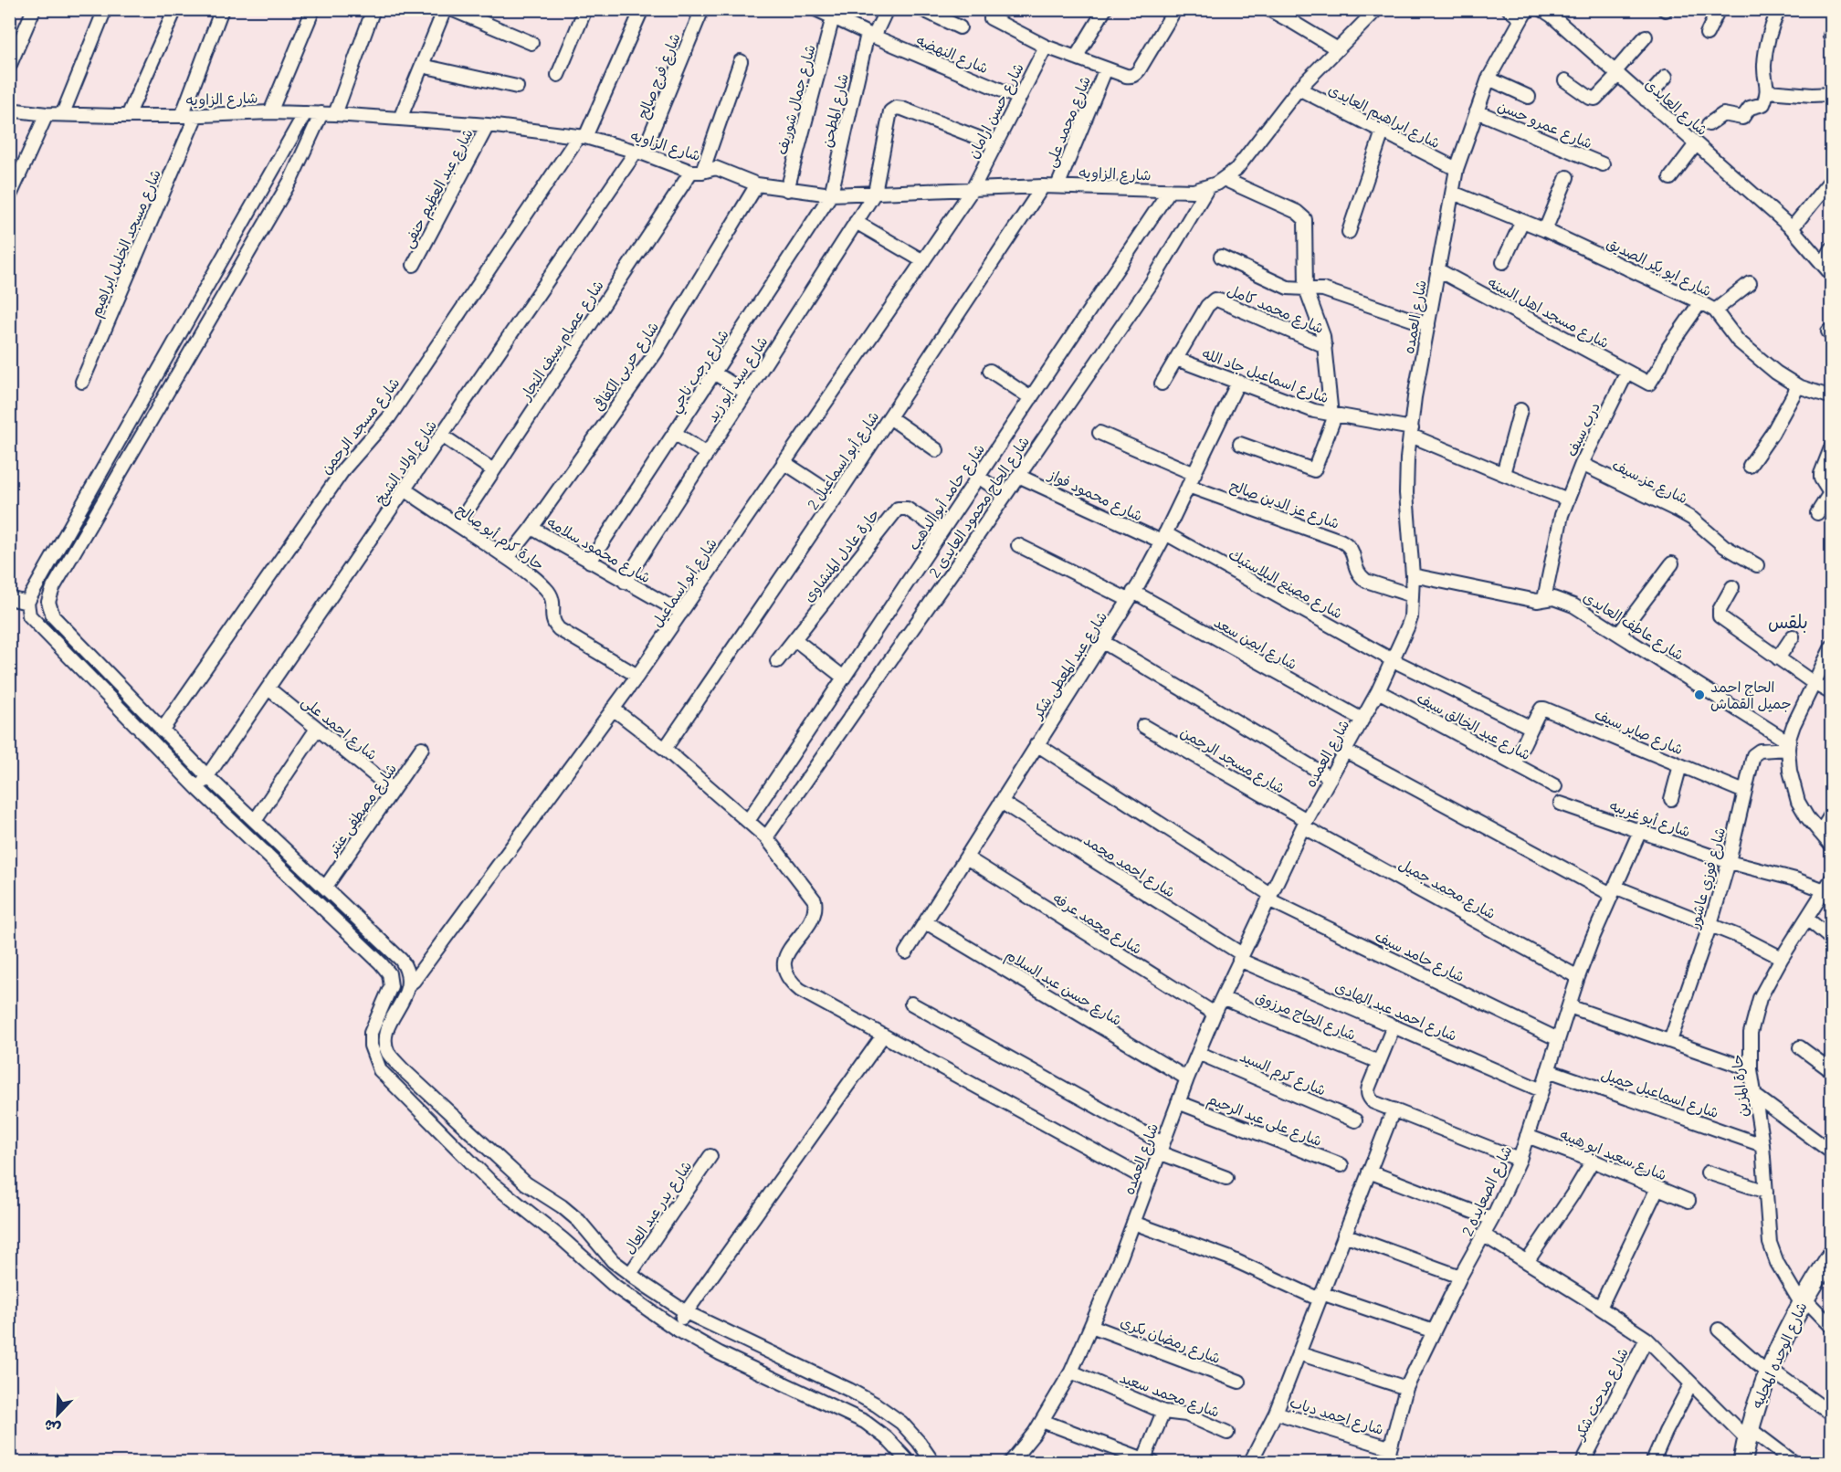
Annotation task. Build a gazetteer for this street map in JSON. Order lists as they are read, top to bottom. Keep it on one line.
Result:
{"streets":{"street":["شارع النهضه","شارع فرج صالح","شارع الزاويه","شارع جمال شوريف","شارع العايدى","شارع المطحن","شارع حسن ارامان","شارع ابراهيم العايدى","شارع محمد على","شارع عمرو حسن","شارع عبد العظيم حنفى","شارع مسجد الخليل ابراهيم","شارع ابو بكر الصديق","شارع محمد كامل","شارع مسجد اهل السنه","شارع العمده","شارع عصام سيف النجار","شارع حربى الكفافى","شارع رجب ناجي","شارع اسماعيل جاد الله","شارع سيد أبو زيد","شارع مسجد الرحمن","درب سيف","شارع أبو اسماعيل 2","شارع اولاد الشيخ","شارع عز سيف","شارع محمود فواز","شارع حامد أبو الدهب","شارع عز الدين صالح","شارع الحاج محمود العايدى 2","حارة كرم أبو صالح","شارع محمود سلامه","حارة عادل المنشاوى","شارع أبو اسماعيل","شارع مصنع البلاستيك","شارع عاطف العايدى","شارع ايمن سعد","شارع عبد المعطى شكر","شارع عبد الخالق سيف","شارع احمد على","شارع صابر سيف","شارع مصطفى عنتر","شارع أبو غريبه","شارع احمد محمد","شارع فوزي عاشور","شارع محمد جميل","شارع محمد عرفه","شارع حامد سيف","شارع حسن عبد السلام","شارع احمد عبد الهادى","شارع الحاج مرزوق","شارع كرم السيد","حارة المزين","شارع اسماعيل جميل","شارع على عبد الرحيم","شارع سعيد ابو هيبه","شارع الصعايده 2","شارع بدر عبد العال","شارع رمضان بكرى","شارع الوحده المحليه","شارع مدحت شكر","شارع محمد سعيد","شارع احمد دياب"]},"crossings":[["شارع النهضه","شارع جمال شوريف"],["شارع النهضه","شارع المطحن"],["شارع النهضه","شارع حسن ارامان"],["شارع فرج صالح","شارع الزاويه"],["شارع فرج صالح","شارع اولاد الشيخ"],["شارع الزاويه","شارع جمال شوريف"],["شارع الزاويه","شارع المطحن"],["شارع الزاويه","شارع حسن ارامان"],["شارع الزاويه","شارع ابراهيم العايدى"],["شارع الزاويه","شارع محمد على"],["شارع الزاويه","شارع عبد العظيم حنفى"],["شارع الزاويه","شارع مسجد الخليل ابراهيم"],["شارع الزاويه","شارع عصام سيف النجار"],["شارع الزاويه","شارع حربى الكفافى"],["شارع الزاويه","شارع رجب ناجي"],["شارع الزاويه","شارع سيد أبو زيد"],["شارع الزاويه","شارع مسجد الرحمن"],["شارع الزاويه","شارع أبو اسماعيل 2"],["شارع الزاويه","شارع اولاد الشيخ"],["شارع الزاويه","شارع حامد أبو الدهب"],["شارع الزاويه","شارع الحاج محمود العايدى 2"],["شارع الزاويه","شارع أبو اسماعيل"],["شارع المطحن","شارع رجب ناجي"],["شارع حسن ارامان","شارع أبو اسماعيل"],["شارع ابراهيم العايدى","شارع العمده"],["شارع عمرو حسن","شارع العمده"],["شارع ابو بكر الصديق","شارع مسجد اهل السنه"],["شارع ابو بكر الصديق","شارع العمده"],["شارع محمد كامل","شارع اسماعيل جاد الله"],["شارع مسجد اهل السنه","شارع العمده"],["شارع مسجد اهل السنه","درب سيف"],["شارع العمده","شارع اسماعيل جاد الله"],["شارع العمده","شارع مسجد الرحمن"],["شارع العمده","شارع عز الدين صالح"],["شارع العمده","شارع مصنع البلاستيك"],["شارع العمده","شارع عاطف العايدى"],["شارع العمده","شارع ايمن سعد"],["شارع العمده","شارع عبد الخالق سيف"],["شارع العمده","شارع احمد محمد"],["شارع العمده","شارع محمد جميل"],["شارع العمده","شارع محمد عرفه"],["شارع العمده","شارع حامد سيف"],["شارع العمده","شارع حسن عبد السلام"],["شارع العمده","شارع احمد عبد الهادى"],["شارع العمده","شارع الحاج مرزوق"],["شارع العمده","شارع كرم السيد"],["شارع العمده","شارع على عبد الرحيم"],["شارع العمده","شارع رمضان بكرى"],["شارع العمده","شارع محمد سعيد"],["شارع عصام سيف النجار","حارة كرم أبو صالح"],["شارع حربى الكفافى","حارة كرم أبو صالح"],["شارع حربى الكفافى","شارع محمود سلامه"],["شارع رجب ناجي","شارع محمود سلامه"],["شارع اسماعيل جاد الله","شارع عبد المعطى شكر"],["شارع سيد أبو زيد","شارع محمود سلامه"],["شارع مسجد الرحمن","شارع محمد جميل"],["درب سيف","شارع عز سيف"],["درب سيف","شارع عاطف العايدى"],["شارع اولاد الشيخ","حارة كرم أبو صالح"],["شارع اولاد الشيخ","شارع احمد على"],["شارع محمود فواز","شارع الحاج محمود العايدى 2"],["شارع محمود فواز","شارع مصنع البلاستيك"],["شارع محمود فواز","شارع عبد المعطى شكر"],["شارع حامد أبو الدهب","حارة عادل المنشاوى"],["شارع عز الدين صالح","شارع عبد المعطى شكر"],["حارة كرم أبو صالح","شارع أبو اسماعيل"],["شارع محمود سلامه","شارع أبو اسماعيل"],["شارع مصنع البلاستيك","شارع عبد المعطى شكر"],["شارع عاطف العايدى","شارع فوزي عاشور"],["شارع ايمن سعد","شارع عبد المعطى شكر"],["شارع عبد المعطى شكر","شارع احمد محمد"],["شارع عبد المعطى شكر","شارع محمد عرفه"],["شارع عبد المعطى شكر","شارع حامد سيف"],["شارع عبد المعطى شكر","شارع حسن عبد السلام"],["شارع عبد الخالق سيف","شارع صابر سيف"],["شارع احمد على","شارع مصطفى عنتر"],["شارع صابر سيف","شارع فوزي عاشور"],["شارع أبو غريبه","شارع فوزي عاشور"],["شارع أبو غريبه","حارة المزين"],["شارع أبو غريبه","شارع الصعايده 2"],["شارع احمد محمد","شارع احمد عبد الهادى"],["شارع محمد جميل","شارع الصعايده 2"],["شارع حامد سيف","شارع الصعايده 2"],["شارع احمد عبد الهادى","شارع الصعايده 2"],["حارة المزين","شارع اسماعيل جميل"],["حارة المزين","شارع الوحده المحليه"],["شارع اسماعيل جميل","شارع الصعايده 2"],["شارع سعيد ابو هيبه","شارع الصعايده 2"],["شارع الصعايده 2","شارع احمد دياب"]],"districts":["بلقس"],"places":["الحاج احمد جميل القماش"],"north":"bottom left"}
